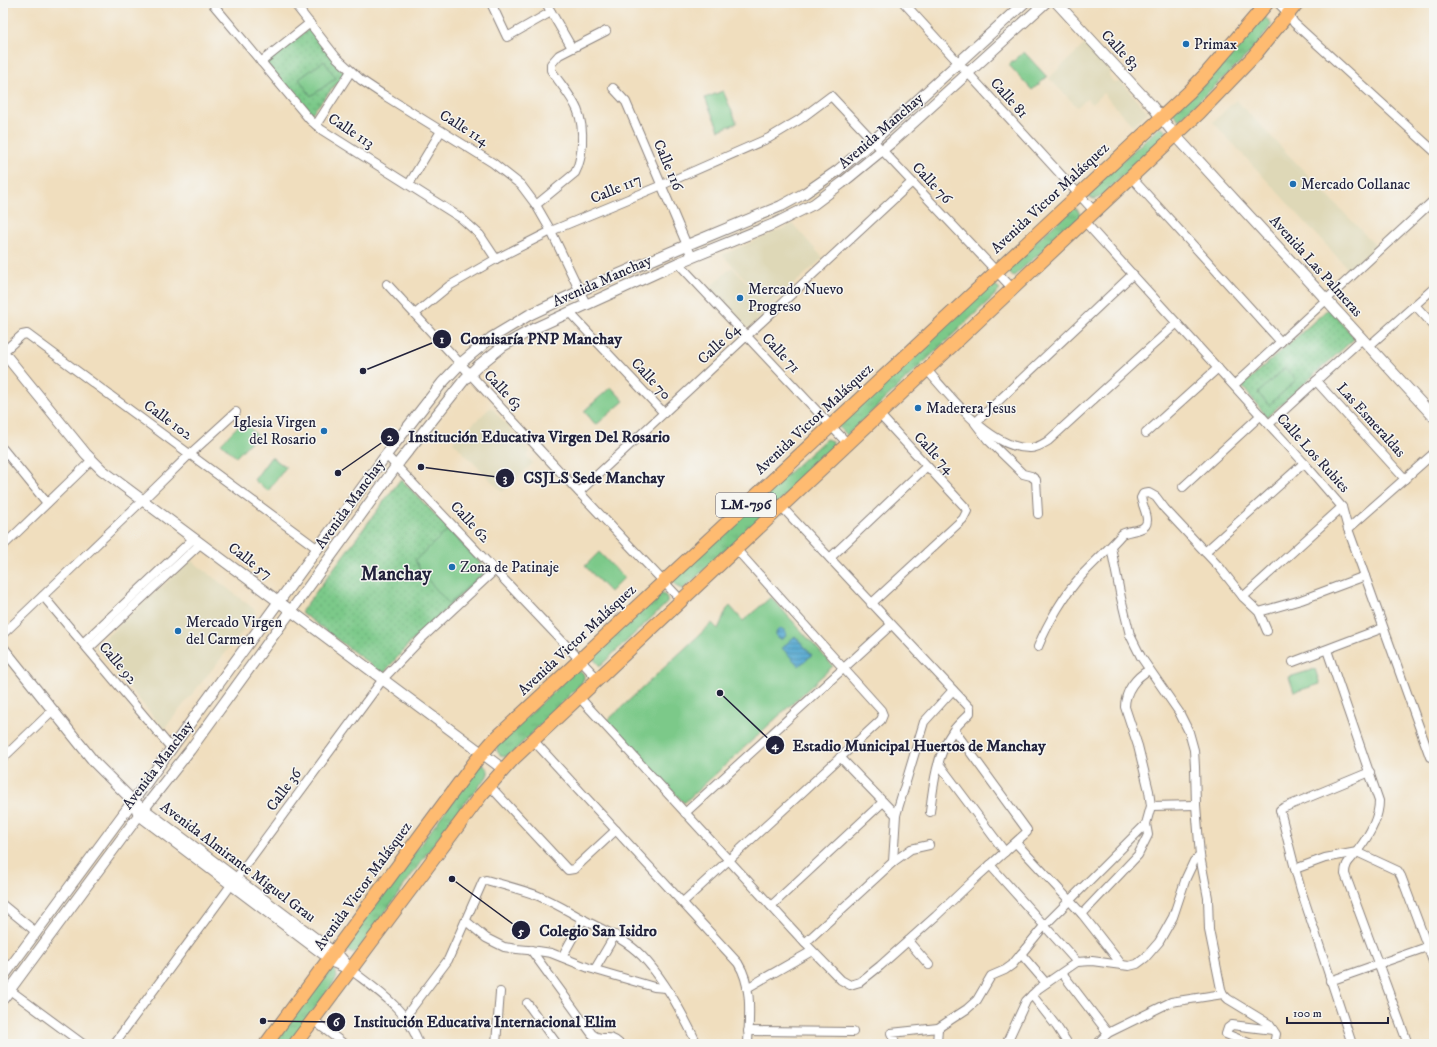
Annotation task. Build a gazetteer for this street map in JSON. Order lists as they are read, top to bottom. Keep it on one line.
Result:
{"streets":{"main road":["Avenida Victor Malásquez","LM-796"],"street":["Calle 83","Calle 81","Calle 114","Calle 113","Avenida Manchay","Calle 116","Calle 76","Calle 117","Avenida Las Palmeras","Calle 64","Calle 71","Calle 70","Calle 63","Calle 102","Las Esmeraldas","Calle 74","Calle Los Rubies","Calle 62","Calle 57","Calle 92","Calle 36","Avenida Almirante Miguel Grau"]},"crossings":[["Calle 83","Avenida Victor Malásquez"],["Calle 83","Avenida Las Palmeras"],["Calle 83","LM-796"],["Calle 81","Avenida Manchay"],["Calle 81","Avenida Victor Malásquez"],["Calle 81","LM-796"],["Calle 114","Avenida Manchay"],["Calle 114","Calle 117"],["Calle 113","Calle 117"],["Avenida Manchay","Calle 116"],["Avenida Manchay","Calle 76"],["Avenida Manchay","Calle 71"],["Avenida Manchay","Calle 70"],["Avenida Manchay","Calle 63"],["Avenida Manchay","Calle 102"],["Avenida Manchay","Calle 62"],["Avenida Manchay","Calle 57"],["Avenida Manchay","Calle 92"],["Avenida Manchay","Avenida Almirante Miguel Grau"],["Calle 116","Calle 117"],["Calle 76","Calle 117"],["Calle 76","Avenida Victor Malásquez"],["Calle 76","Calle 64"],["Calle 76","LM-796"],["Calle 117","Calle 63"],["Avenida Victor Malásquez","Calle 71"],["Avenida Victor Malásquez","Calle 63"],["Avenida Victor Malásquez","Calle 62"],["Avenida Victor Malásquez","Calle 57"],["Avenida Victor Malásquez","Avenida Almirante Miguel Grau"],["Avenida Las Palmeras","LM-796"],["Calle 64","Calle 71"],["Calle 64","Calle 70"],["Calle 64","Calle 63"],["Calle 71","LM-796"],["Calle 63","LM-796"],["Calle 102","Calle 57"],["Calle 74","LM-796"],["Calle Los Rubies","LM-796"],["LM-796","Calle 62"],["LM-796","Calle 57"],["LM-796","Avenida Almirante Miguel Grau"],["Calle 62","Calle 36"],["Calle 57","Calle 36"],["Calle 36","Avenida Almirante Miguel Grau"]],"districts":["Manchay"],"places":["Primax","Mercado Collanac","Mercado Nuevo Progreso","Comisaría PNP Manchay","Maderera Jesus","Iglesia Virgen del Rosario","CSJLS Sede Manchay","Institución Educativa Virgen Del Rosario","Zona de Patinaje","Mercado Virgen del Carmen","Estadio Municipal Huertos de Manchay","Colegio San Isidro","Institución Educativa Internacional Elim"],"scale_bar":"100 m"}
